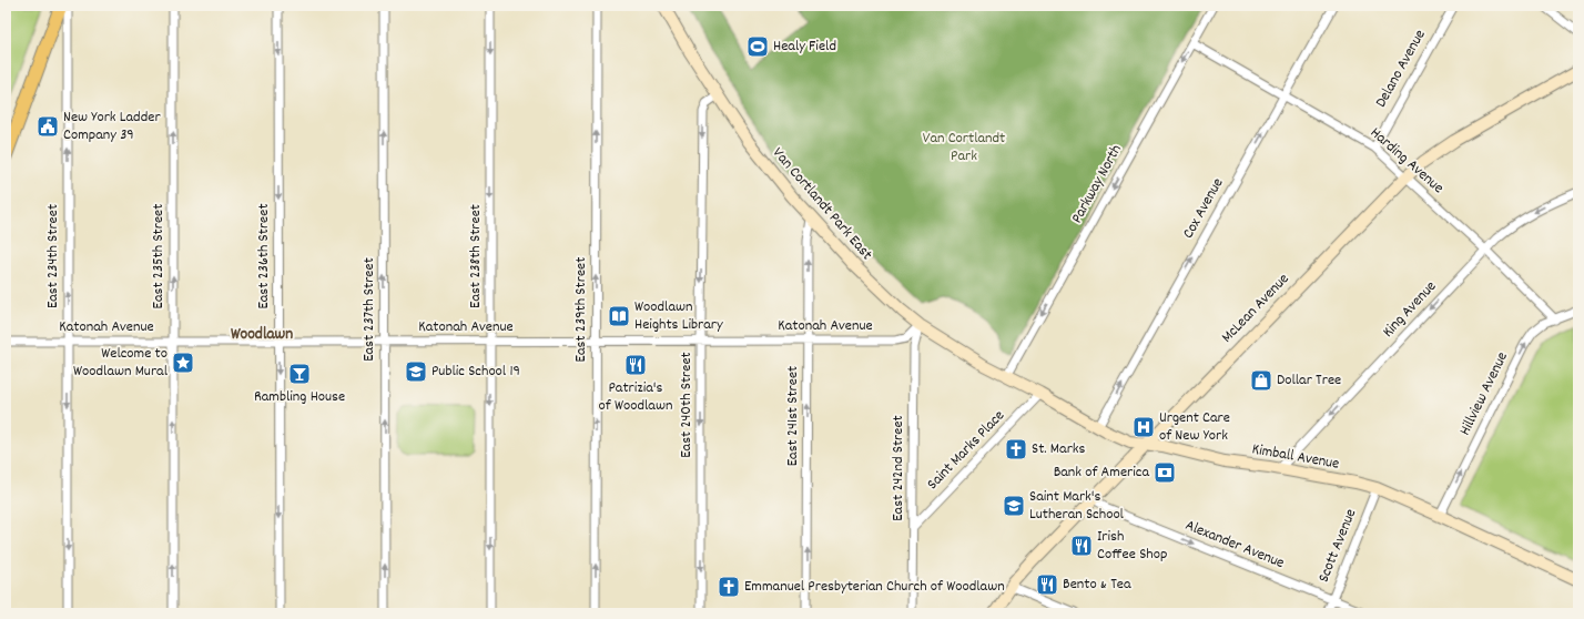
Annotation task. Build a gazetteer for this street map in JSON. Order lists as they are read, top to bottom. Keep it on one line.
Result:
{"streets":{"street":["Delano Avenue","Harding Avenue","Parkway North","Van Cortlandt Park East","Cox Avenue","East 234th Street","East 235th Street","East 236th Street","East 238th Street","McLean Avenue","East 237th Street","East 239th Street","King Avenue","Katonah Avenue","Hillview Avenue","East 240th Street","East 241st Street","Saint Marks Place","Kimball Avenue","East 242nd Street","Alexander Avenue","Scott Avenue"]},"crossings":[["Delano Avenue","Harding Avenue"],["Harding Avenue","Parkway North"],["Harding Avenue","Cox Avenue"],["Harding Avenue","McLean Avenue"],["Harding Avenue","King Avenue"],["Harding Avenue","Hillview Avenue"],["Parkway North","Van Cortlandt Park East"],["Parkway North","Kimball Avenue"],["Van Cortlandt Park East","Katonah Avenue"],["Van Cortlandt Park East","East 240th Street"],["Van Cortlandt Park East","East 241st Street"],["Van Cortlandt Park East","Kimball Avenue"],["Van Cortlandt Park East","East 242nd Street"],["Cox Avenue","Kimball Avenue"],["East 234th Street","Katonah Avenue"],["East 235th Street","Katonah Avenue"],["East 236th Street","Katonah Avenue"],["East 238th Street","Katonah Avenue"],["McLean Avenue","Kimball Avenue"],["McLean Avenue","Alexander Avenue"],["East 237th Street","Katonah Avenue"],["East 239th Street","Katonah Avenue"],["King Avenue","Kimball Avenue"],["Katonah Avenue","East 240th Street"],["Katonah Avenue","East 241st Street"],["Katonah Avenue","East 242nd Street"],["Hillview Avenue","Kimball Avenue"],["Saint Marks Place","Kimball Avenue"],["Saint Marks Place","East 242nd Street"],["Kimball Avenue","Scott Avenue"],["Alexander Avenue","Scott Avenue"]],"one_way":["Parkway North","Cox Avenue","East 235th Street","East 236th Street","East 238th Street","East 237th Street","East 239th Street","King Avenue","Hillview Avenue","East 240th Street","East 241st Street","Alexander Avenue"],"districts":["Woodlawn"],"parks":["Van Cortlandt Park"],"places":{"sports":["Healy Field"],"public building":["New York Ladder Company 39"],"library":["Woodlawn Heights Library"],"place":["Welcome to Woodlawn Mural"],"restaurant":["Patrizia's of Woodlawn","Irish Coffee Shop","Bento & Tea"],"school or university":["Public School 19","Saint Mark's Lutheran School"],"bar":["Rambling House"],"shop":["Dollar Tree"],"hospital":["Urgent Care of New York"],"church":["St. Marks","Emmanuel Presbyterian Church of Woodlawn"],"bank":["Bank of America"]}}
